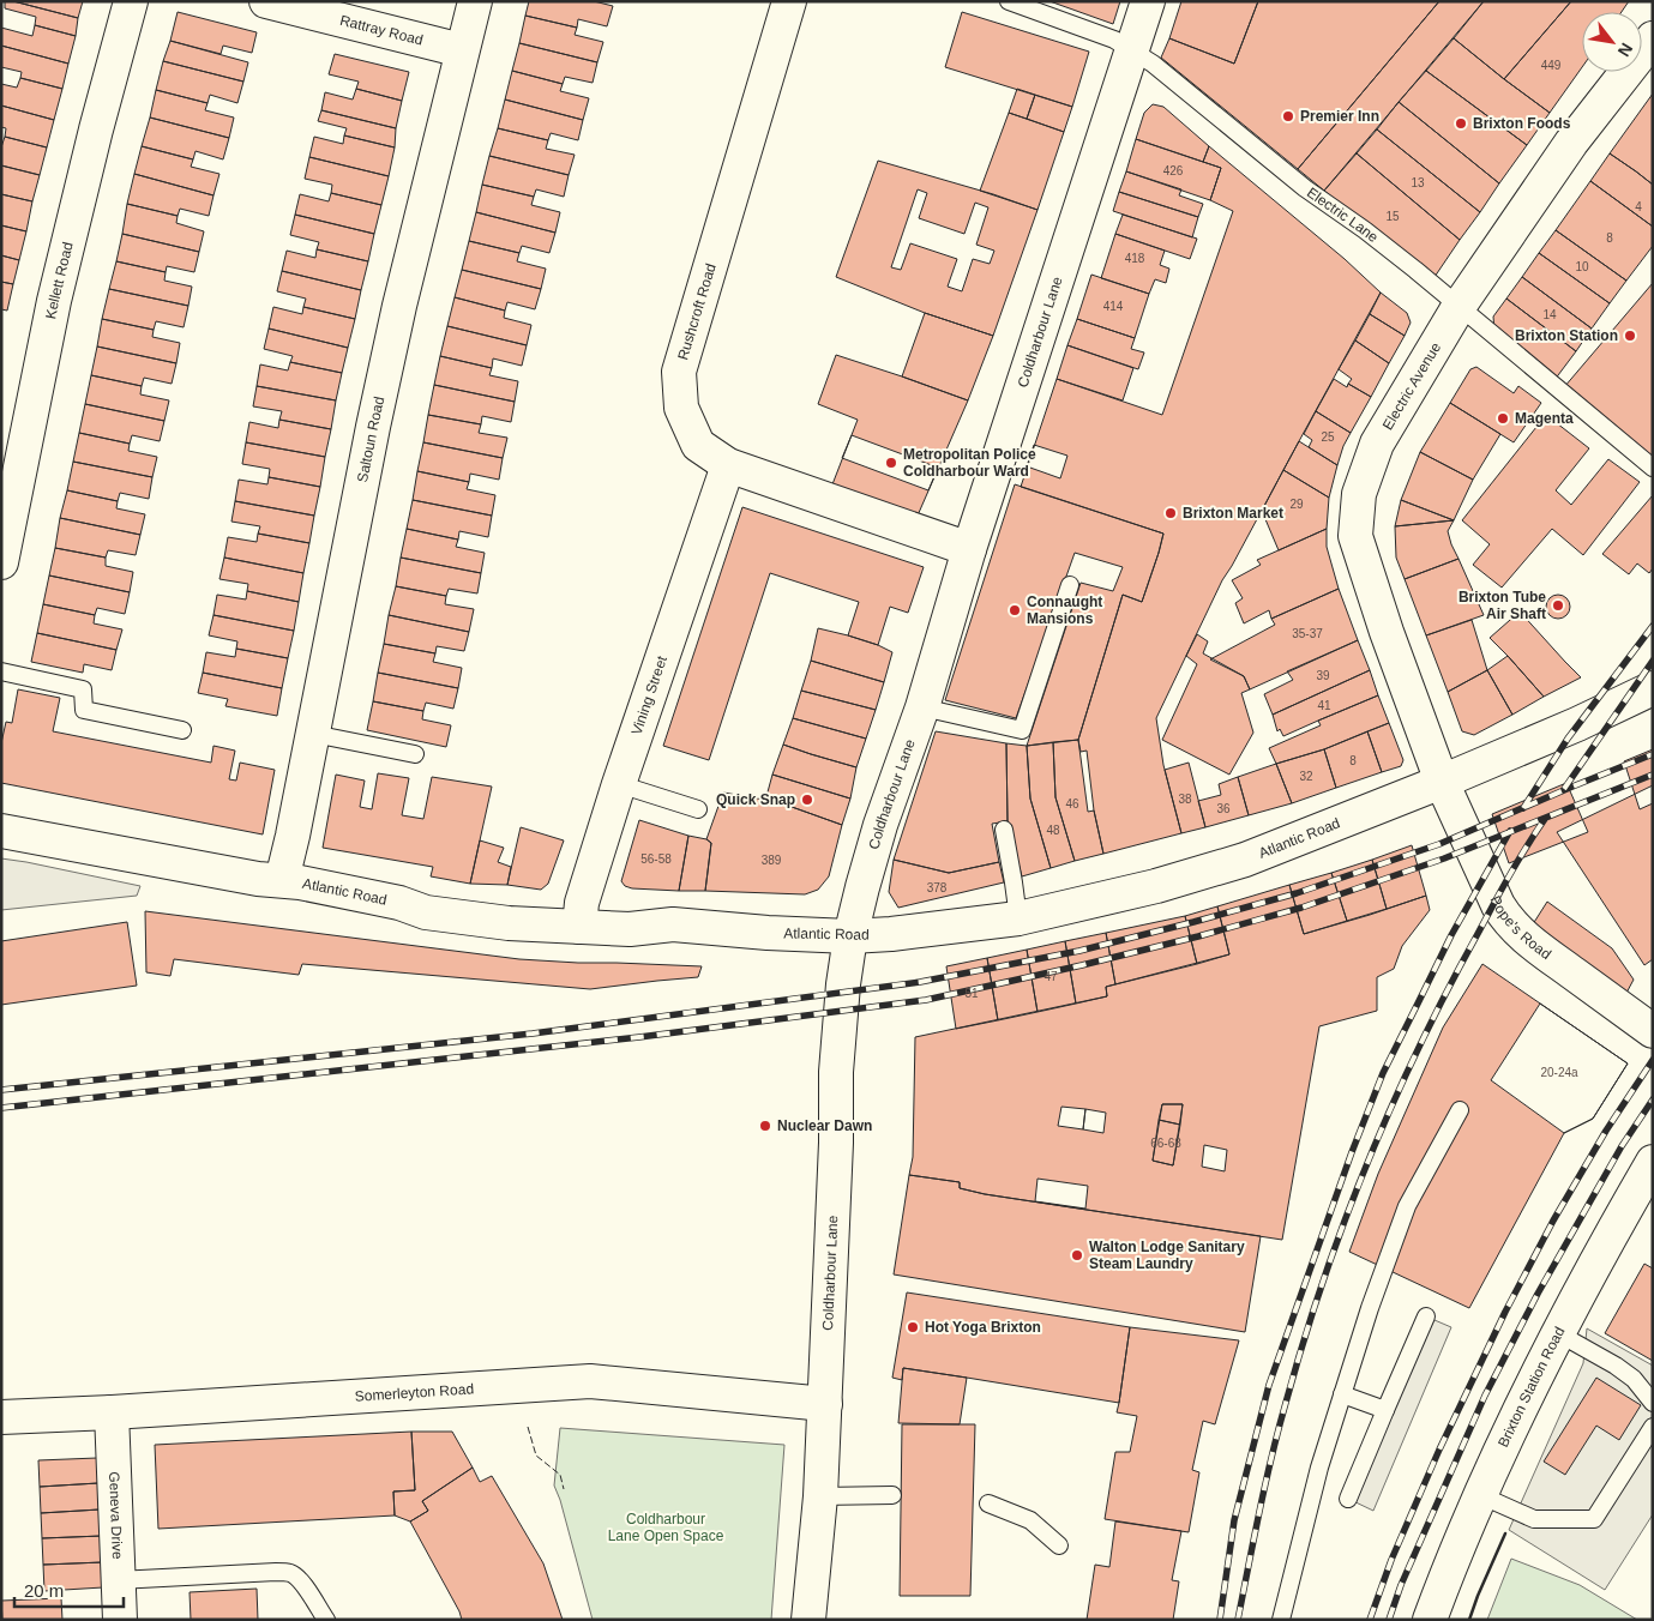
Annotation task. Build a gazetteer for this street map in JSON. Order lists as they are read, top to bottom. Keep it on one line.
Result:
{"streets":{"street":["Rattray Road","Kellett Road","Rushcroft Road","Coldharbour Lane","Electric Avenue","Saltoun Road","Vining Street","Atlantic Road","Pope's Road","Brixton Station Road","Somerleyton Road","Geneva Drive"],"lane":["Electric Lane"]},"crossings":[["Rattray Road","Saltoun Road"],["Electric Lane","Coldharbour Lane"],["Electric Lane","Electric Avenue"],["Rushcroft Road","Coldharbour Lane"],["Rushcroft Road","Vining Street"],["Coldharbour Lane","Atlantic Road"],["Coldharbour Lane","Somerleyton Road"],["Electric Avenue","Atlantic Road"],["Electric Avenue","Pope's Road"],["Saltoun Road","Atlantic Road"],["Vining Street","Atlantic Road"],["Atlantic Road","Pope's Road"],["Somerleyton Road","Geneva Drive"]],"parks":["Coldharbour Lane Open Space"],"places":["Premier Inn","Brixton Foods","Brixton Station","Magenta","Metropolitan Police Coldharbour Ward","Brixton Market","Brixton Tube Air Shaft","Connaught Mansions","Quick Snap","Nuclear Dawn","Walton Lodge Sanitary Steam Laundry","Hot Yoga Brixton"],"house_numbers":["449","426","13","4","15","8","418","10","414","14","25","29","35-37","39","41","8","32","38","46","36","48","56-58","389","378","47","51","20-24a","66-68"],"scale_bar":"20 m","north":"bottom right"}
